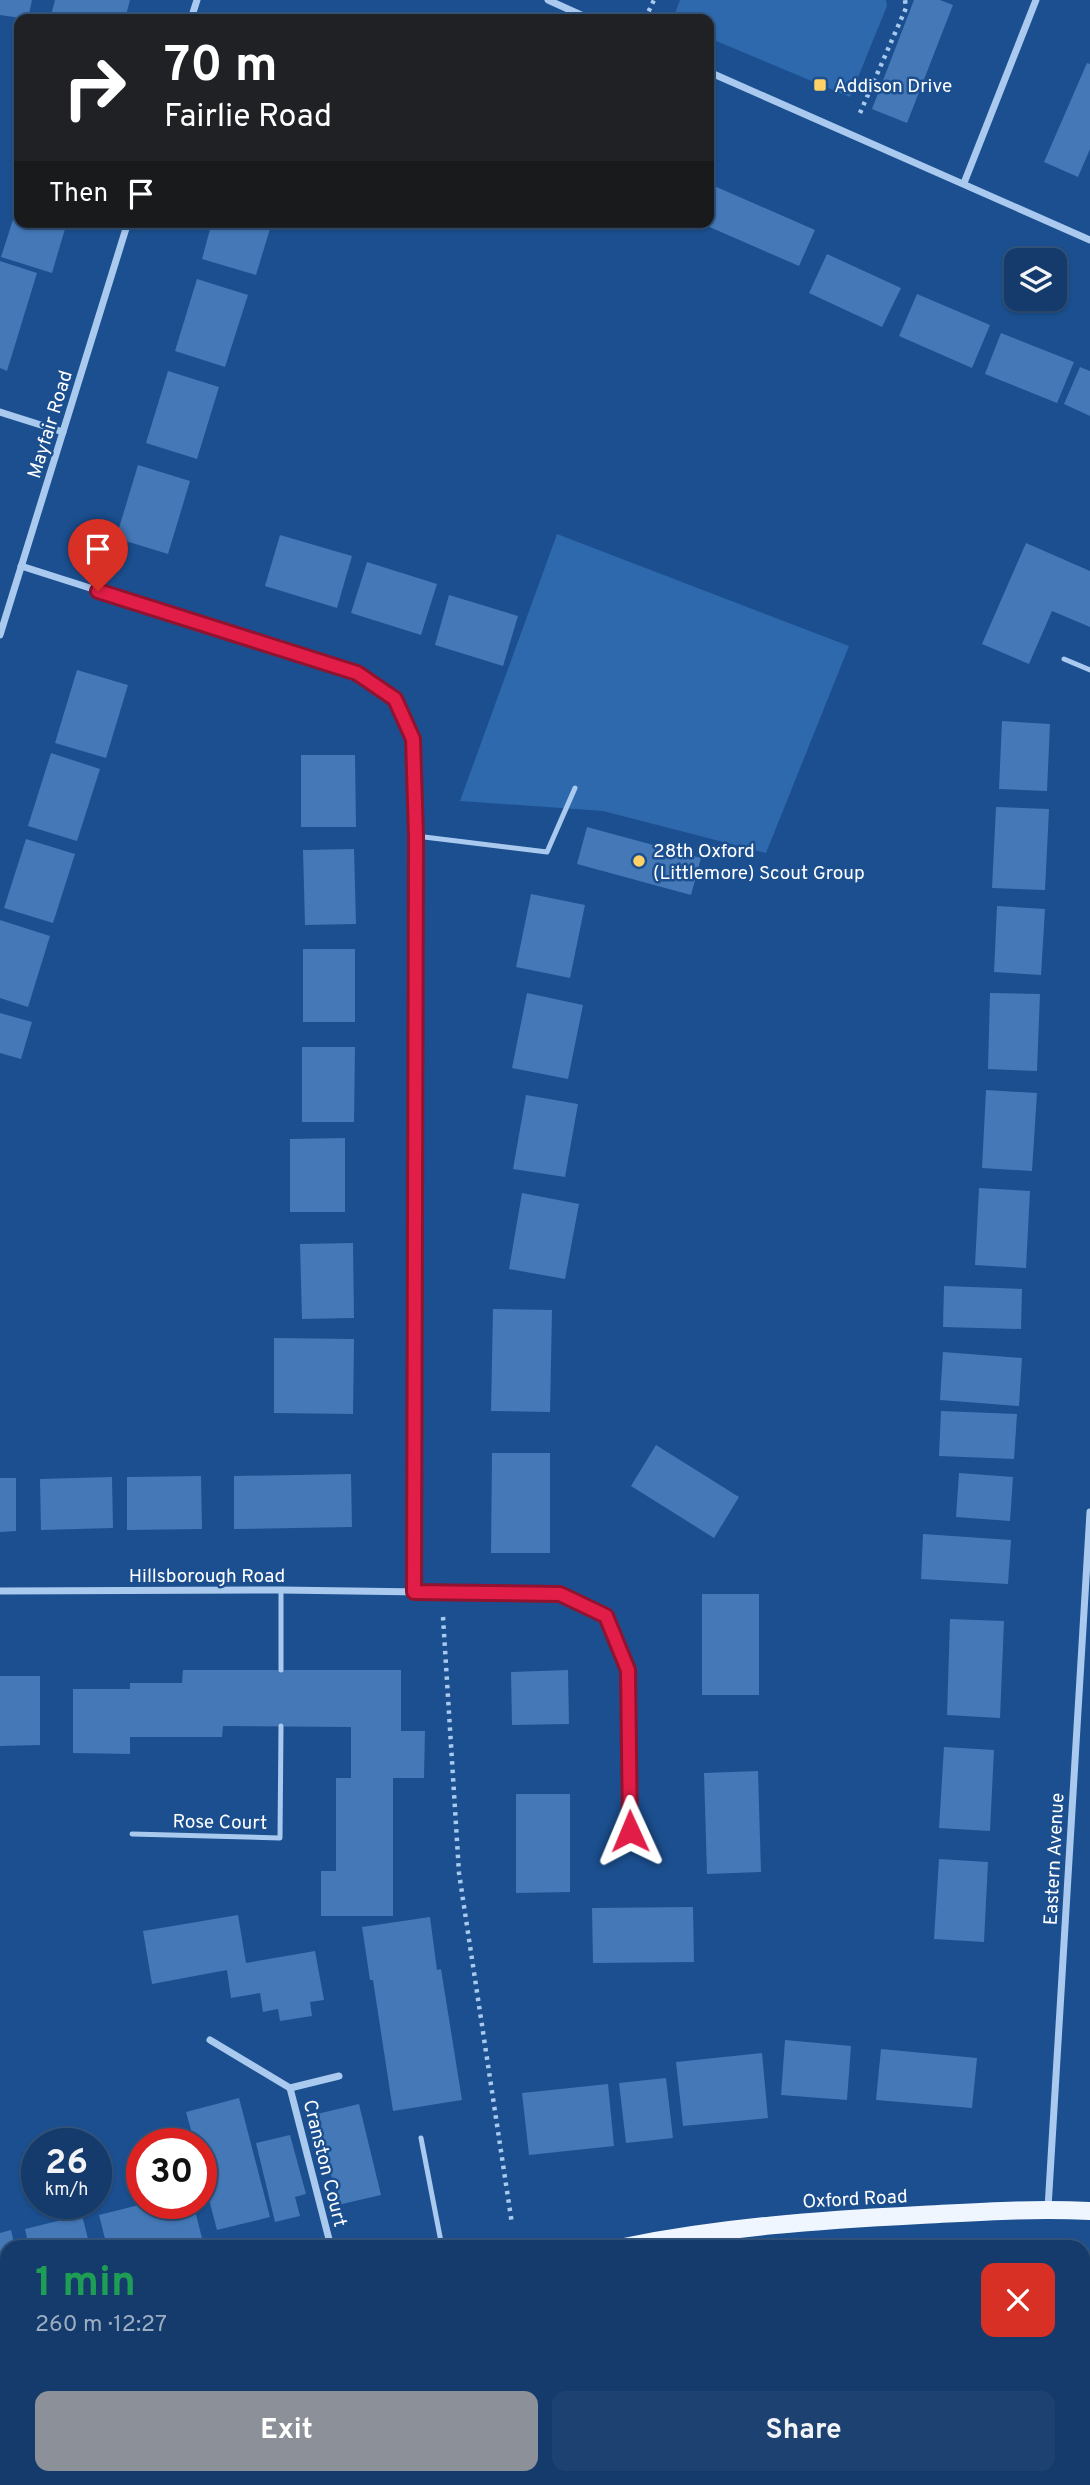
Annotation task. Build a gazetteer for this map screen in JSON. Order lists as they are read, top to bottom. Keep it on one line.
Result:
{"streets":{"main road":["Oxford Road"],"street":["Mayfair Road","Hillsborough Road","Eastern Avenue","Cranston Court"],"lane":["Rose Court"]},"crossings":[["Eastern Avenue","Oxford Road"]],"places":{"transit":["Addison Drive"],"other":["28th Oxford (Littlemore) Scout Group"]},"page":{"turn":["70 m","Fairlie Road"],"then":"Then","speed":"26 km/h","limit":"30","heading":["1 min","260 m · 12:27"],"buttons":["Exit","Share"]}}
